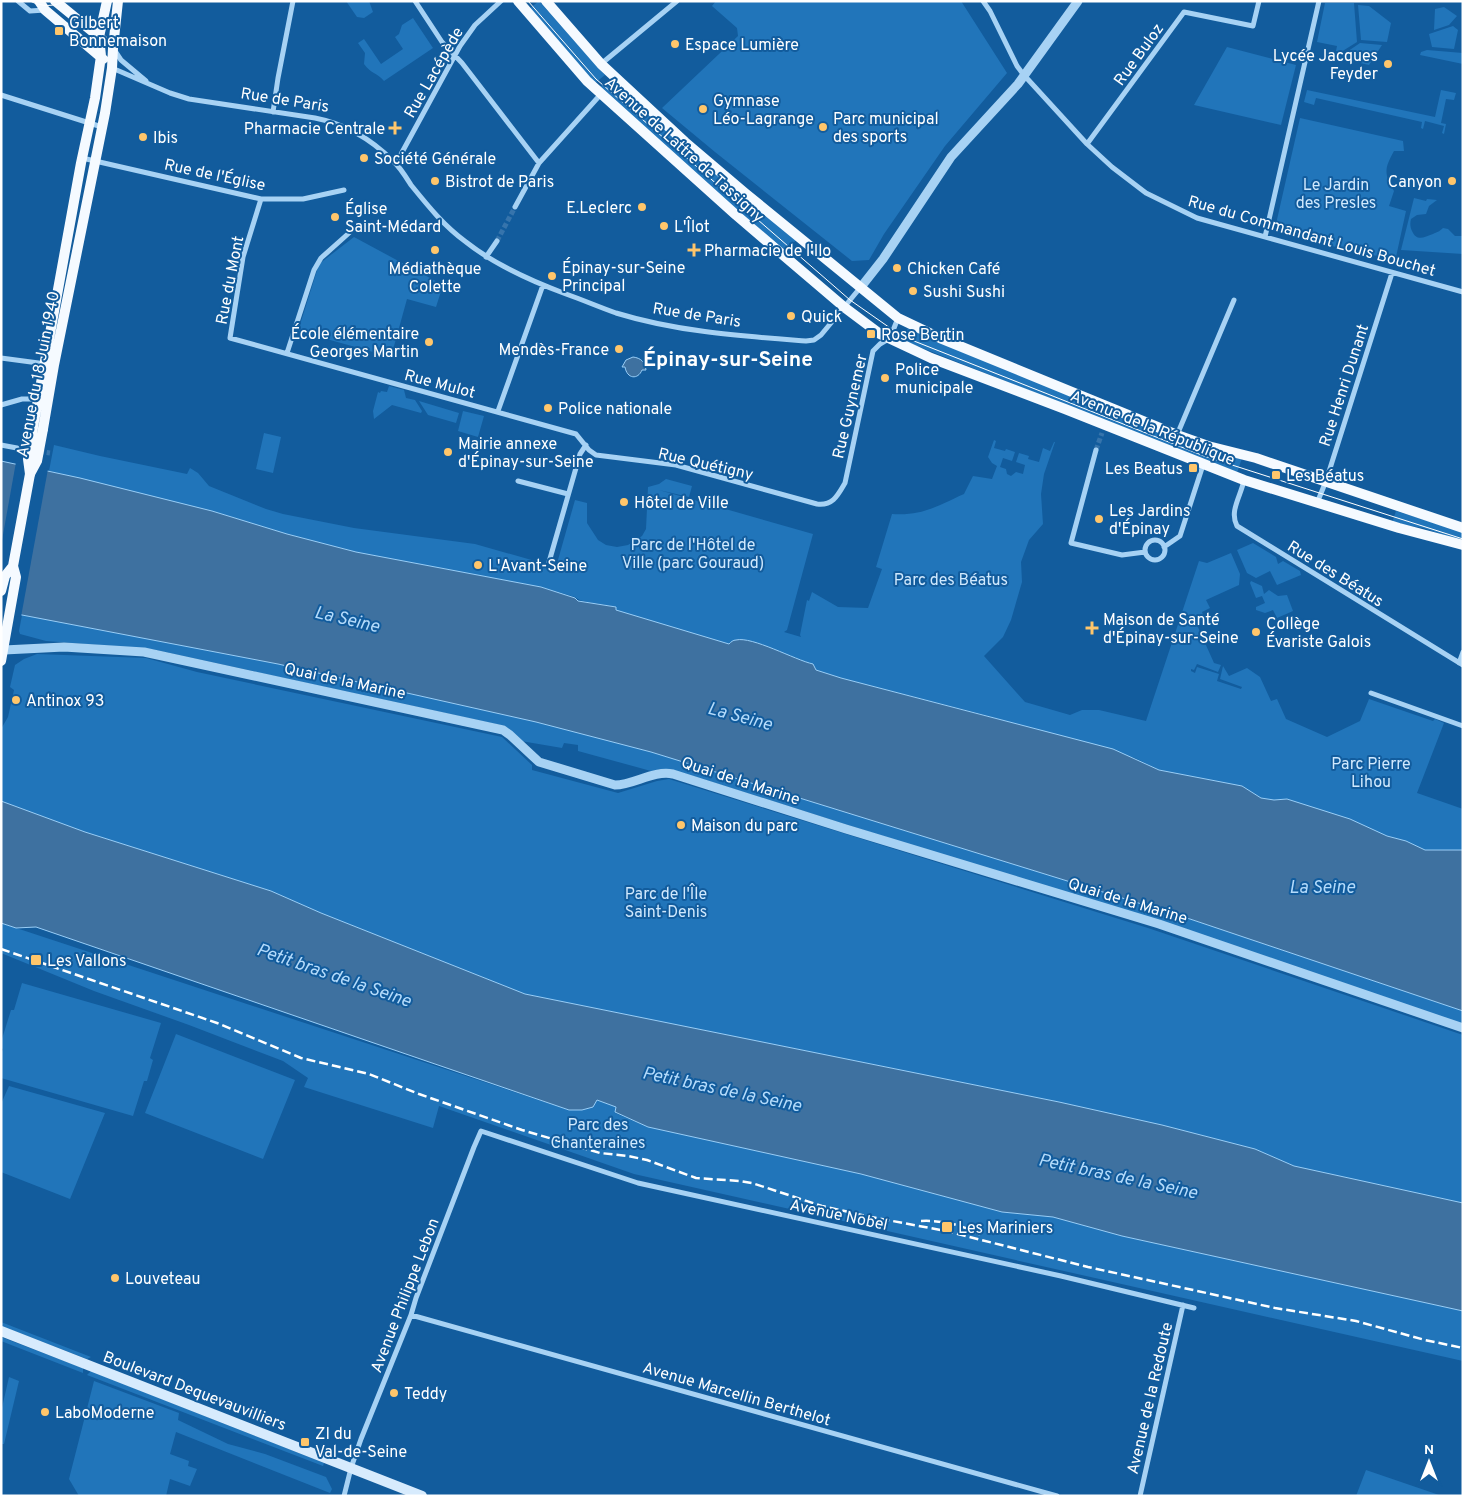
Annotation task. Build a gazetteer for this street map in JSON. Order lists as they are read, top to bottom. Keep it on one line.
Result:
{"streets":{"main road":["Avenue de Lattre de Tassigny","Avenue du 18 Juin 1940","Avenue de la République","Boulevard Dequevauvilliers"],"street":["Rue Buloz","Rue Lacépède","Rue de Paris","Rue de l'Église","Rue du Commandant Louis Bouchet","Rue du Mont","Rue Mulot","Rue Henri Dunant","Rue Guynemer","Rue Quétigny","Rue des Béatus","Quai de la Marine","Avenue Nobel","Avenue Philippe Lebon","Avenue Marcellin Berthelot","Avenue de la Redoute"]},"crossings":[["Rue Buloz","Rue du Commandant Louis Bouchet"],["Rue Lacépède","Rue de Paris"],["Rue de Paris","Avenue de Lattre de Tassigny"],["Rue de Paris","Avenue du 18 Juin 1940"],["Rue de Paris","Avenue de la République"],["Avenue de Lattre de Tassigny","Avenue de la République"],["Rue de l'Église","Rue du Mont"],["Rue de l'Église","Avenue du 18 Juin 1940"],["Rue du Commandant Louis Bouchet","Rue Henri Dunant"],["Rue du Mont","Rue Mulot"],["Rue Mulot","Rue Quétigny"],["Rue Henri Dunant","Avenue de la République"],["Rue Guynemer","Avenue de la République"],["Rue Guynemer","Rue Quétigny"],["Avenue de la République","Rue des Béatus"],["Avenue Nobel","Avenue Philippe Lebon"],["Avenue Nobel","Avenue de la Redoute"],["Avenue Philippe Lebon","Boulevard Dequevauvilliers"],["Avenue Philippe Lebon","Avenue Marcellin Berthelot"]],"districts":["Épinay-sur-Seine"],"water":["La Seine","Petit bras de la Seine"],"parks":["Le Jardin des Presles","Parc de l'Hôtel de Ville (parc Gouraud)","Parc des Béatus","Parc Pierre Lihou","Parc de l'Île Saint-Denis","Parc des Chanteraines"],"places":{"transit":["Gilbert Bonnemaison","Rose Bertin","Les Beatus","Les Béatus","Les Vallons","Les Mariniers","ZI du Val-de-Seine"],"other":["Espace Lumière","Lycée Jacques Feyder","Gymnase Léo-Lagrange","Parc municipal des sports","Ibis","Société Générale","Bistrot de Paris","Canyon","E.Leclerc","Église Saint-Médard","L'Îlot","Médiathèque Colette","Chicken Café","Épinay-sur-Seine Principal","Sushi Sushi","Quick","École élémentaire Georges Martin","Mendès-France","Police municipale","Police nationale","Mairie annexe d'Épinay-sur-Seine","Hôtel de Ville","Les Jardins d'Épinay","L'Avant-Seine","Collège Évariste Galois","Antinox 93","Maison du parc","Louveteau","Teddy","LaboModerne"],"health":["Pharmacie Centrale","Pharmacie de l'Ilo","Maison de Santé d'Épinay-sur-Seine"]},"north":"top"}
